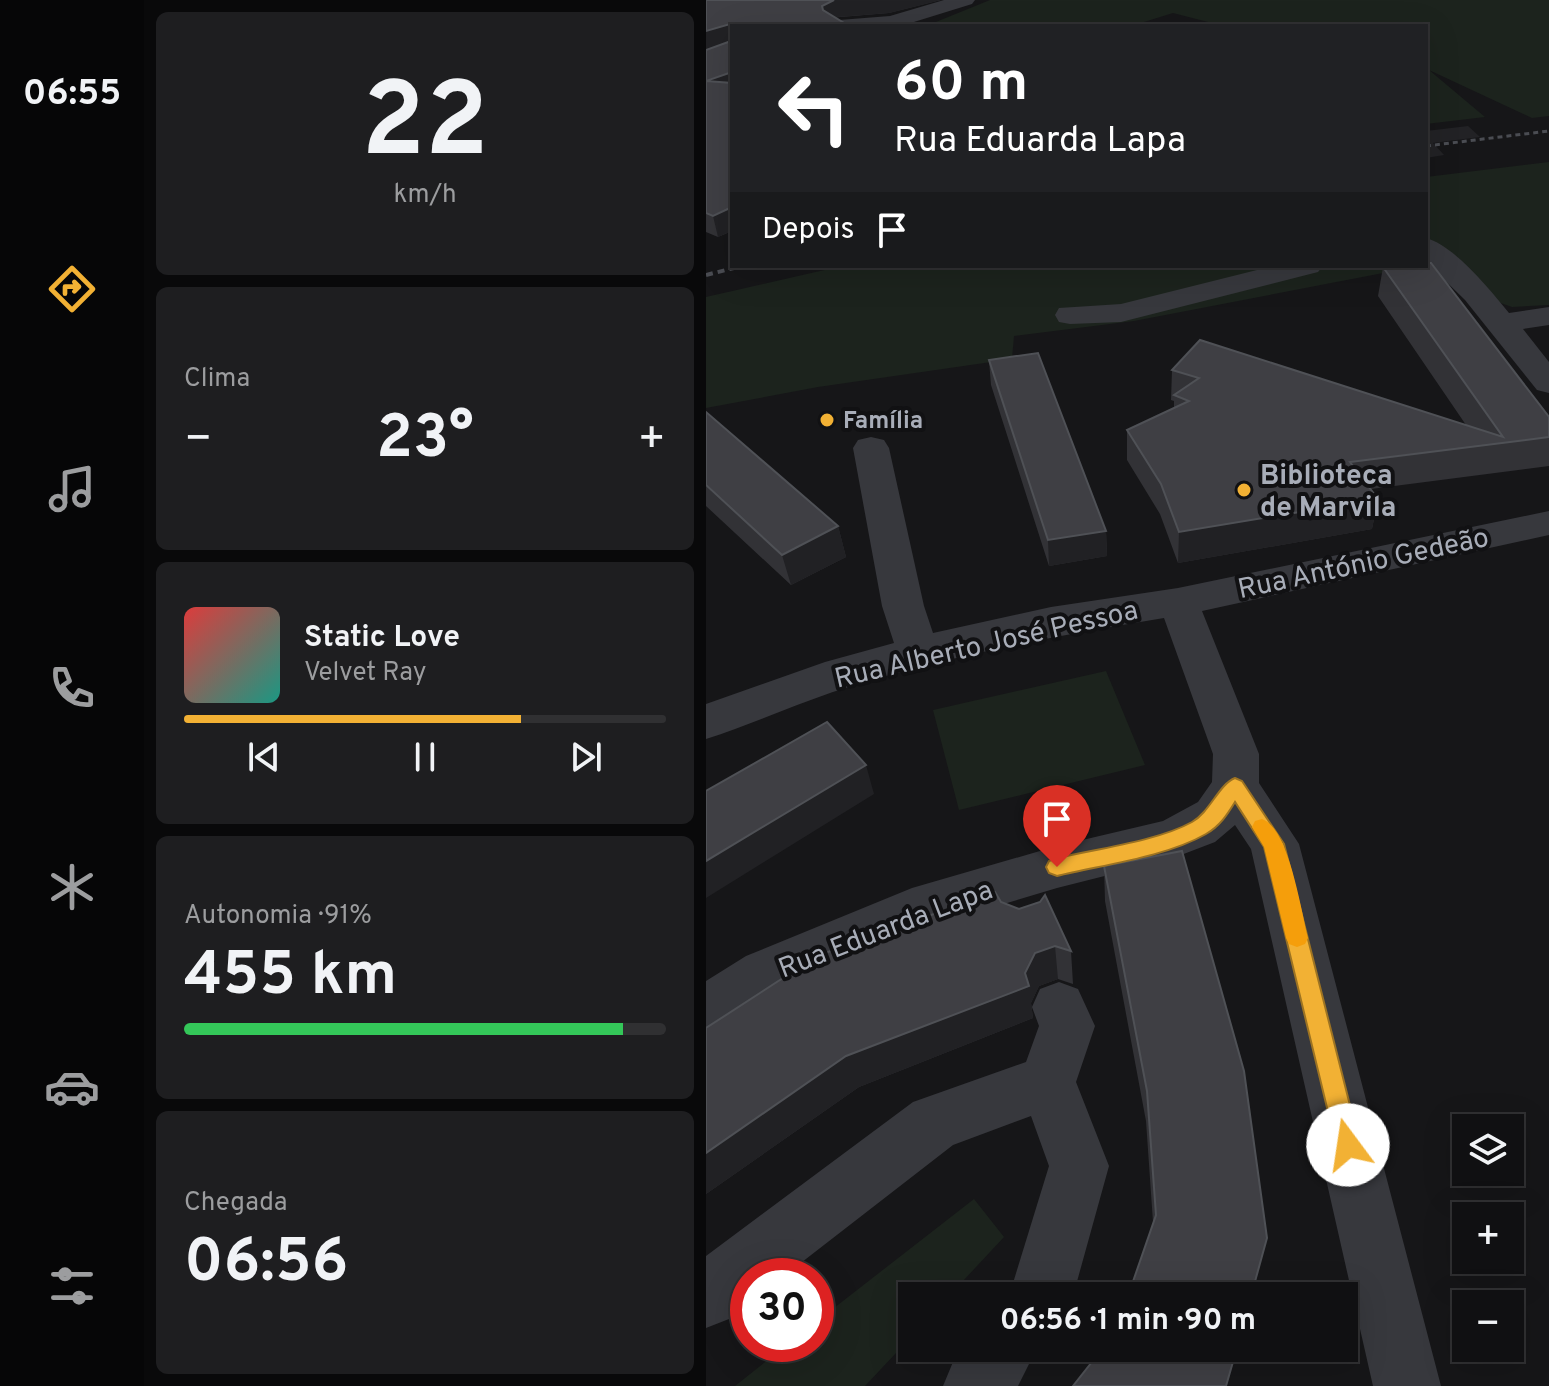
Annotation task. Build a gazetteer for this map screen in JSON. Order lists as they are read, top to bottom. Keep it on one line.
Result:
{"streets":{"street":["Rua António Gedeão","Rua Alberto José Pessoa","Rua Eduarda Lapa"]},"crossings":[["Rua António Gedeão","Rua Alberto José Pessoa"]],"places":["Família","Biblioteca de Marvila"],"page":{"tabs":"06:55","tile":[["22","km/h"],"Clima",["Autonomia · 91%","455 km"],["Chegada","06:56"]],"turn":["60 m","Rua Eduarda Lapa"],"then":"Depois","heat":["−","23°","+"],"song":["Static Love","Velvet Ray"],"map_buttons":["+","−"],"limit":"30","trip":"06:56 · 1 min · 90 m"}}
